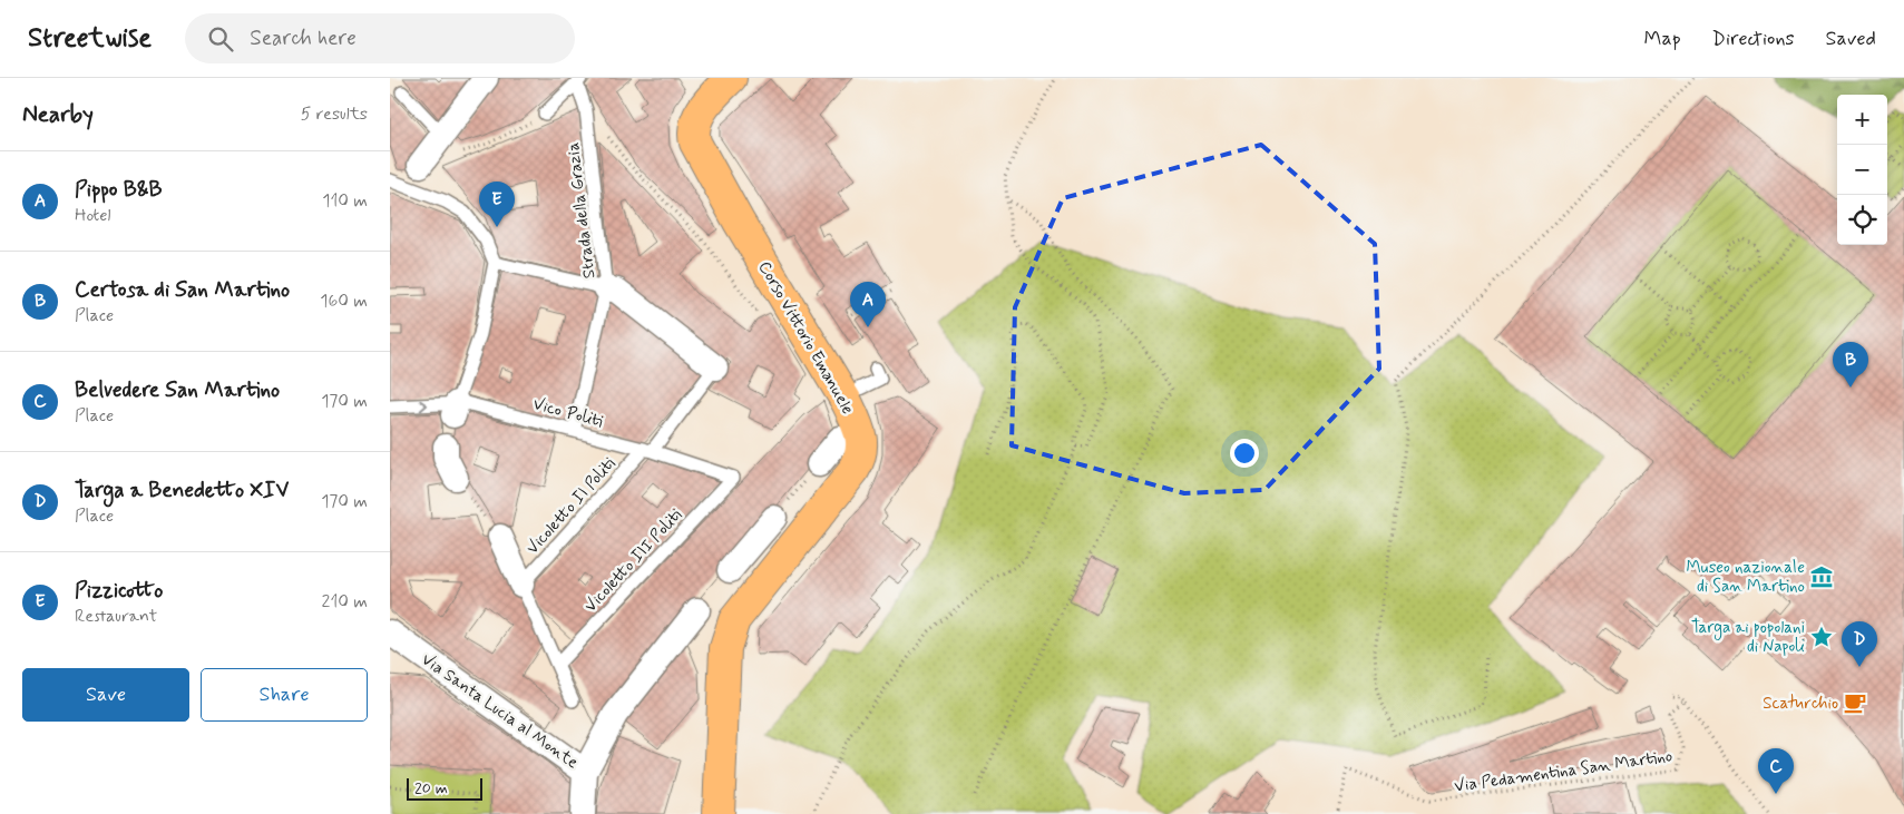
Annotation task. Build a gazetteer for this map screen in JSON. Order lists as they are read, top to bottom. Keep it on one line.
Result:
{"streets":{"main road":["Corso Vittorio Emanuele"],"street":["Via Santa Lucia al Monte"],"lane":["Strada della Grazia","Vico Politi","Vicoletto II Politi","Vicoletto III Politi"],"path":["Via Pedamentina San Martino"]},"crossings":[["Strada della Grazia","Vico Politi"],["Vico Politi","Vicoletto II Politi"],["Vico Politi","Vicoletto III Politi"]],"places":{"museum":["Museo nazionale di San Martino"],"place":["Targa ai popolani di Napoli"],"cafe":["Scaturchio"]},"scale_bar":"20 m","page":{"header":"Streetwise","search":"Search here","nav":["Map","Directions","Saved"],"heading":["Nearby","5 results"],"map_buttons":["+","−"],"list":[{"mark":"A","name":"Pippo B&B","note":"Hotel","value":"110 m"},{"mark":"B","name":"Certosa di San Martino","note":"Place","value":"160 m"},{"mark":"C","name":"Belvedere San Martino","note":"Place","value":"170 m"},{"mark":"D","name":"Targa a Benedetto XIV","note":"Place","value":"170 m"},{"mark":"E","name":"Pizzicotto","note":"Restaurant","value":"210 m"}],"pins":["E","A","B","D","C"],"buttons":["Save","Share"],"scale":"20 m"}}
